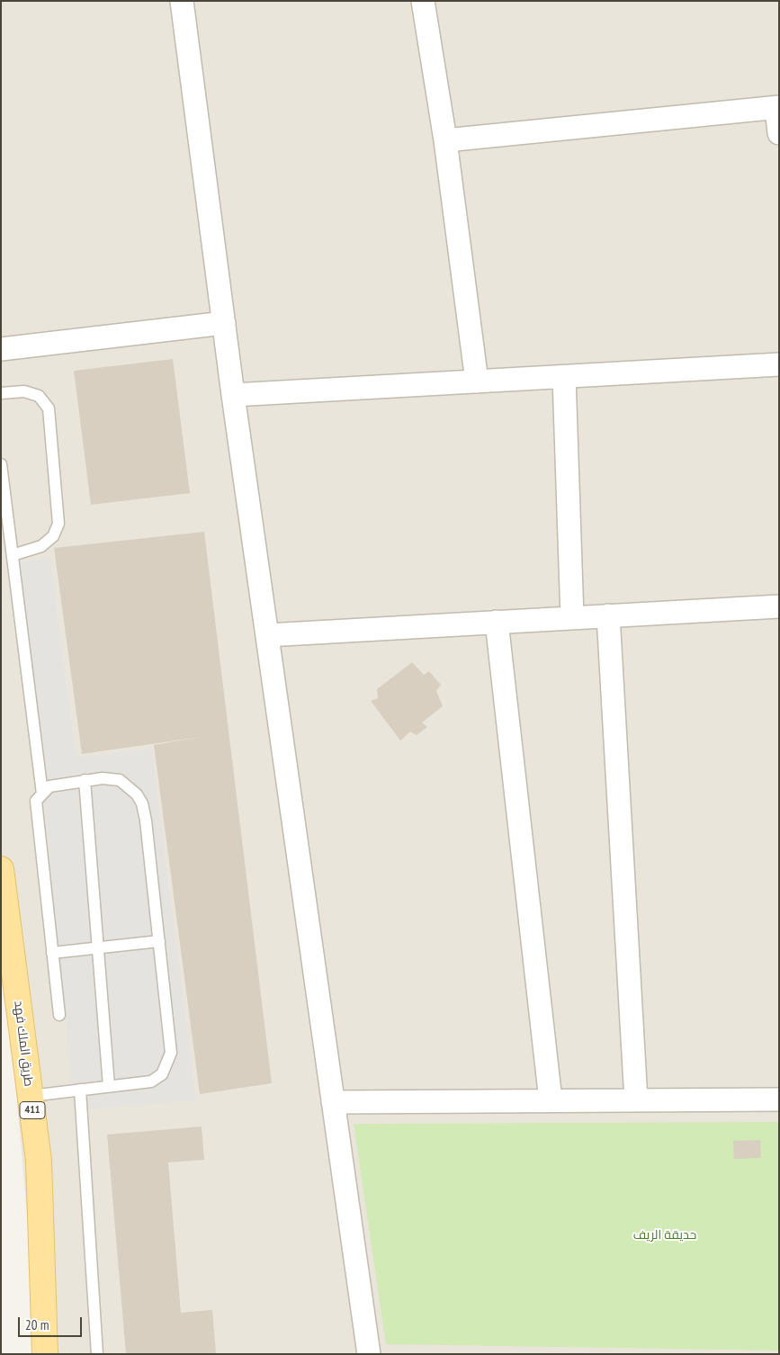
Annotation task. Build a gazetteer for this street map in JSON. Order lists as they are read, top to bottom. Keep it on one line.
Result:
{"streets":{"main road":["طريق الملك فهد","411"]},"parks":["حديقة الريف"],"scale_bar":"20 m"}
